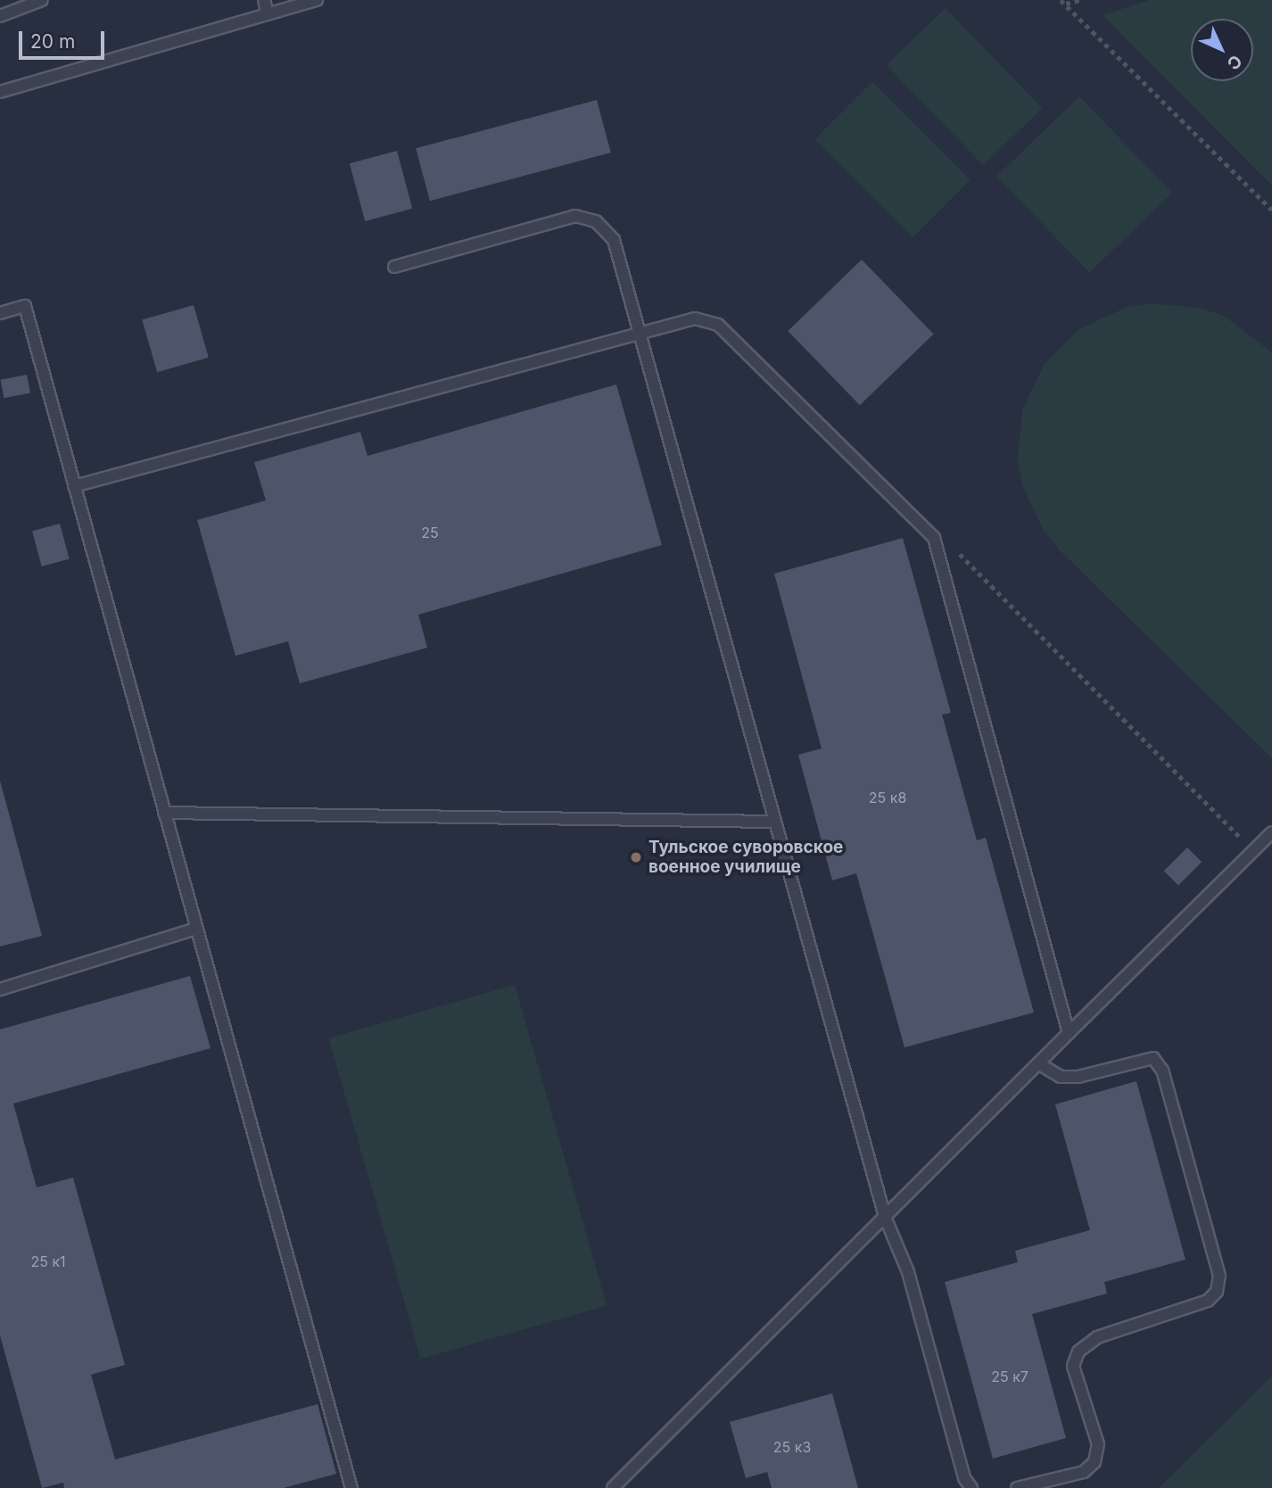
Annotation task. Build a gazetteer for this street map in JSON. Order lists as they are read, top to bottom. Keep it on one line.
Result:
{"places":["Тульское суворовское военное училище"],"house_numbers":["25","25 к8","25 к1","25 к7","25 к3"],"scale_bar":"20 m","north":"bottom right"}
